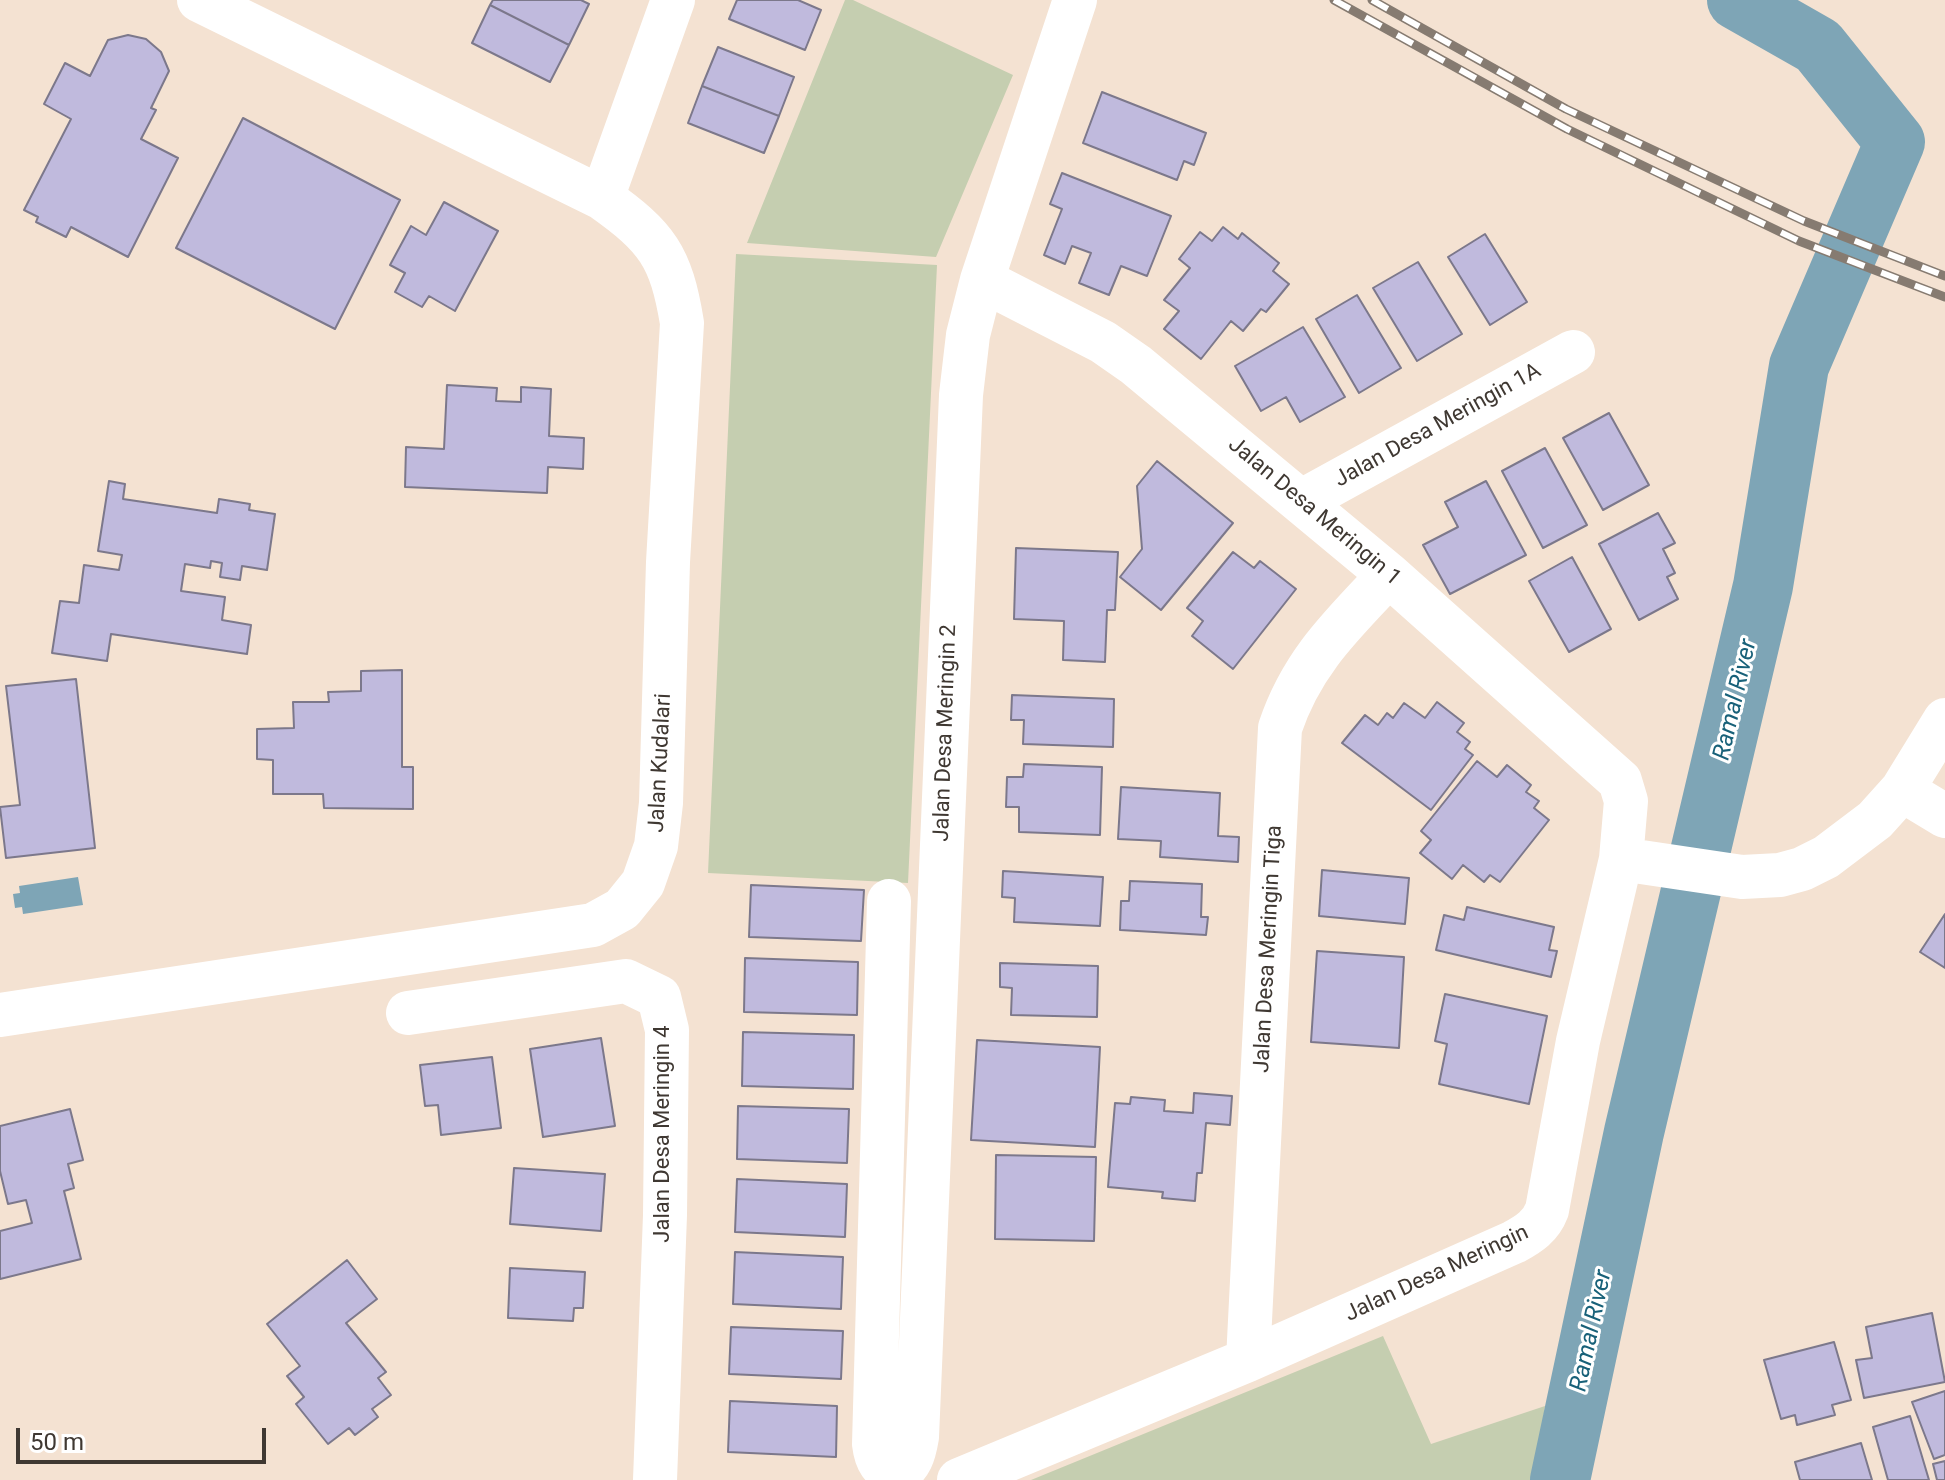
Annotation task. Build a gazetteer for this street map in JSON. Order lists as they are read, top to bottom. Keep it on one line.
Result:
{"streets":{"street":["Jalan Desa Meringin 1A","Jalan Desa Meringin 1","Jalan Desa Meringin 2","Jalan Kudalari","Jalan Desa Meringin Tiga","Jalan Desa Meringin 4","Jalan Desa Meringin"]},"crossings":[["Jalan Desa Meringin 1A","Jalan Desa Meringin 1"],["Jalan Desa Meringin 1","Jalan Desa Meringin 2"],["Jalan Desa Meringin 1","Jalan Desa Meringin Tiga"],["Jalan Desa Meringin 1","Jalan Desa Meringin"],["Jalan Desa Meringin Tiga","Jalan Desa Meringin"]],"water":["Ramal River"],"scale_bar":"50 m"}
